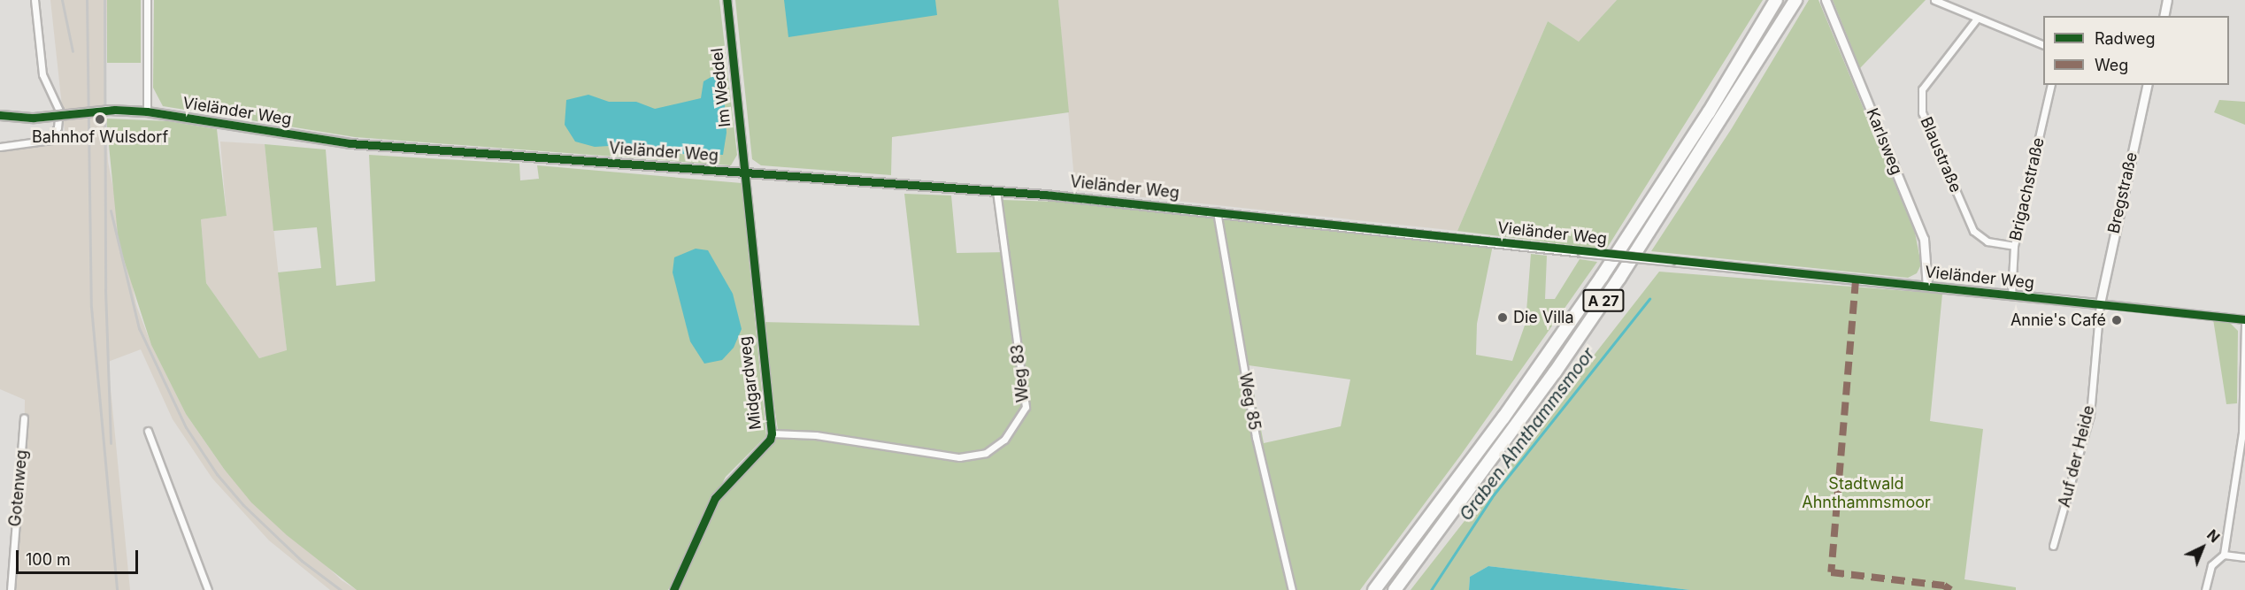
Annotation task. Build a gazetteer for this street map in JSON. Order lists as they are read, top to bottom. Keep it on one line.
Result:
{"streets":{"highway":["A 27"],"street":["Im Weddel","Vieländer Weg","Karlsweg","Blaustraße","Brigachstraße","Bregstraße","Weg 83","Midgardweg","Weg 85","Auf der Heide","Gotenweg"]},"crossings":[["Im Weddel","Vieländer Weg"],["Im Weddel","Midgardweg"],["Vieländer Weg","Karlsweg"],["Vieländer Weg","Brigachstraße"],["Vieländer Weg","Bregstraße"],["Vieländer Weg","Weg 83"],["Vieländer Weg","Midgardweg"],["Vieländer Weg","Weg 85"],["Vieländer Weg","Auf der Heide"],["Blaustraße","Brigachstraße"],["Bregstraße","Auf der Heide"],["Weg 83","Midgardweg"]],"water":["Graben Ahnthammsmoor"],"parks":["Stadtwald Ahnthammsmoor"],"places":["Bahnhof Wulsdorf","Die Villa","Annie's Café"],"legend":["Radweg","Weg"],"scale_bar":"100 m","north":"top right"}
